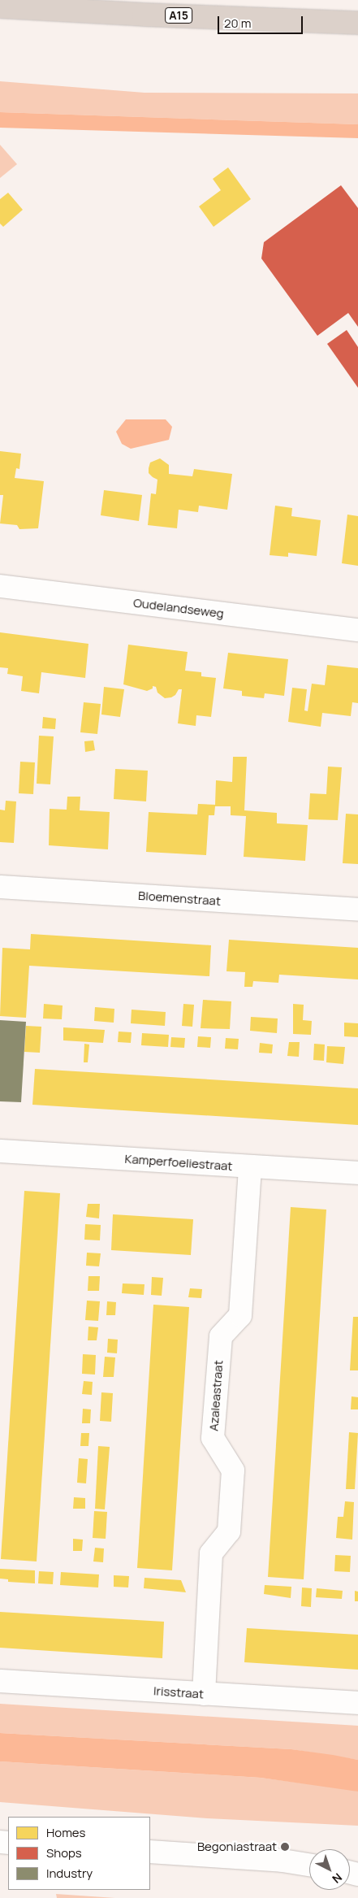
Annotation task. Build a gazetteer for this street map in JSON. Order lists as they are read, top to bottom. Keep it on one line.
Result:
{"streets":{"highway":["A15"],"street":["Oudelandseweg","Bloemenstraat","Kamperfoeliestraat","Azaleastraat","Irisstraat"]},"crossings":[["Kamperfoeliestraat","Azaleastraat"],["Azaleastraat","Irisstraat"]],"places":["Begoniastraat"],"legend":["Homes","Shops","Industry"],"scale_bar":"20 m","north":"bottom right"}
